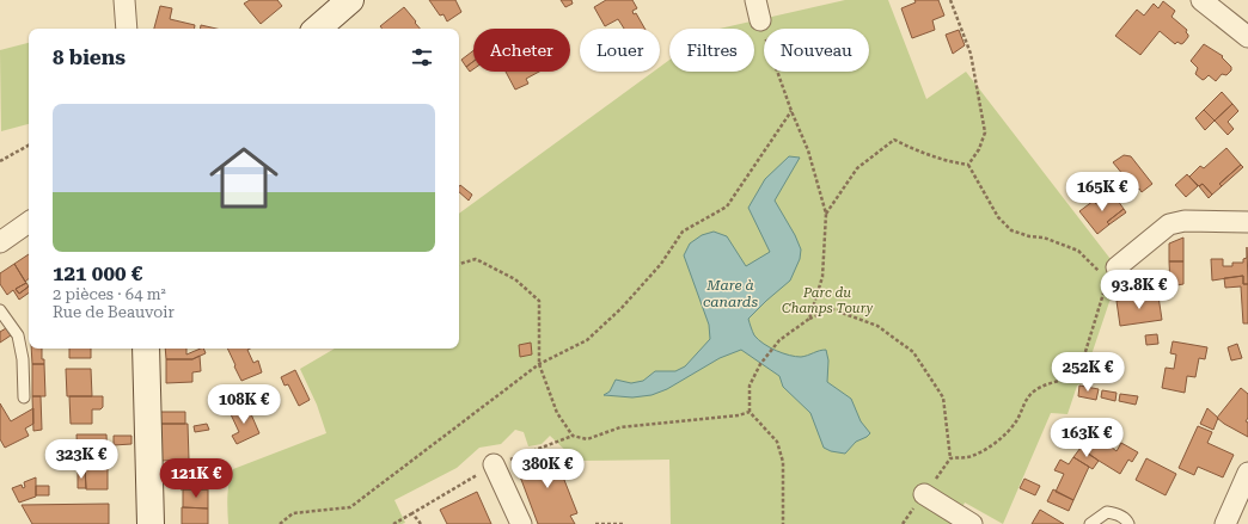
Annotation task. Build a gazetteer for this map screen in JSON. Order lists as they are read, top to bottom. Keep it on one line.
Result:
{"water":["Mare à canards"],"parks":["Parc du Champs Toury"],"page":{"chip":["Acheter","Louer","Filtres","Nouveau"],"heading":"8 biens","list":[{"name":"121 000 €","note":"2 pièces · 64 m² · Rue de Beauvoir"}],"price":["165K €","93.8K €","252K €","108K €","163K €","323K €","380K €","121K €"]}}
